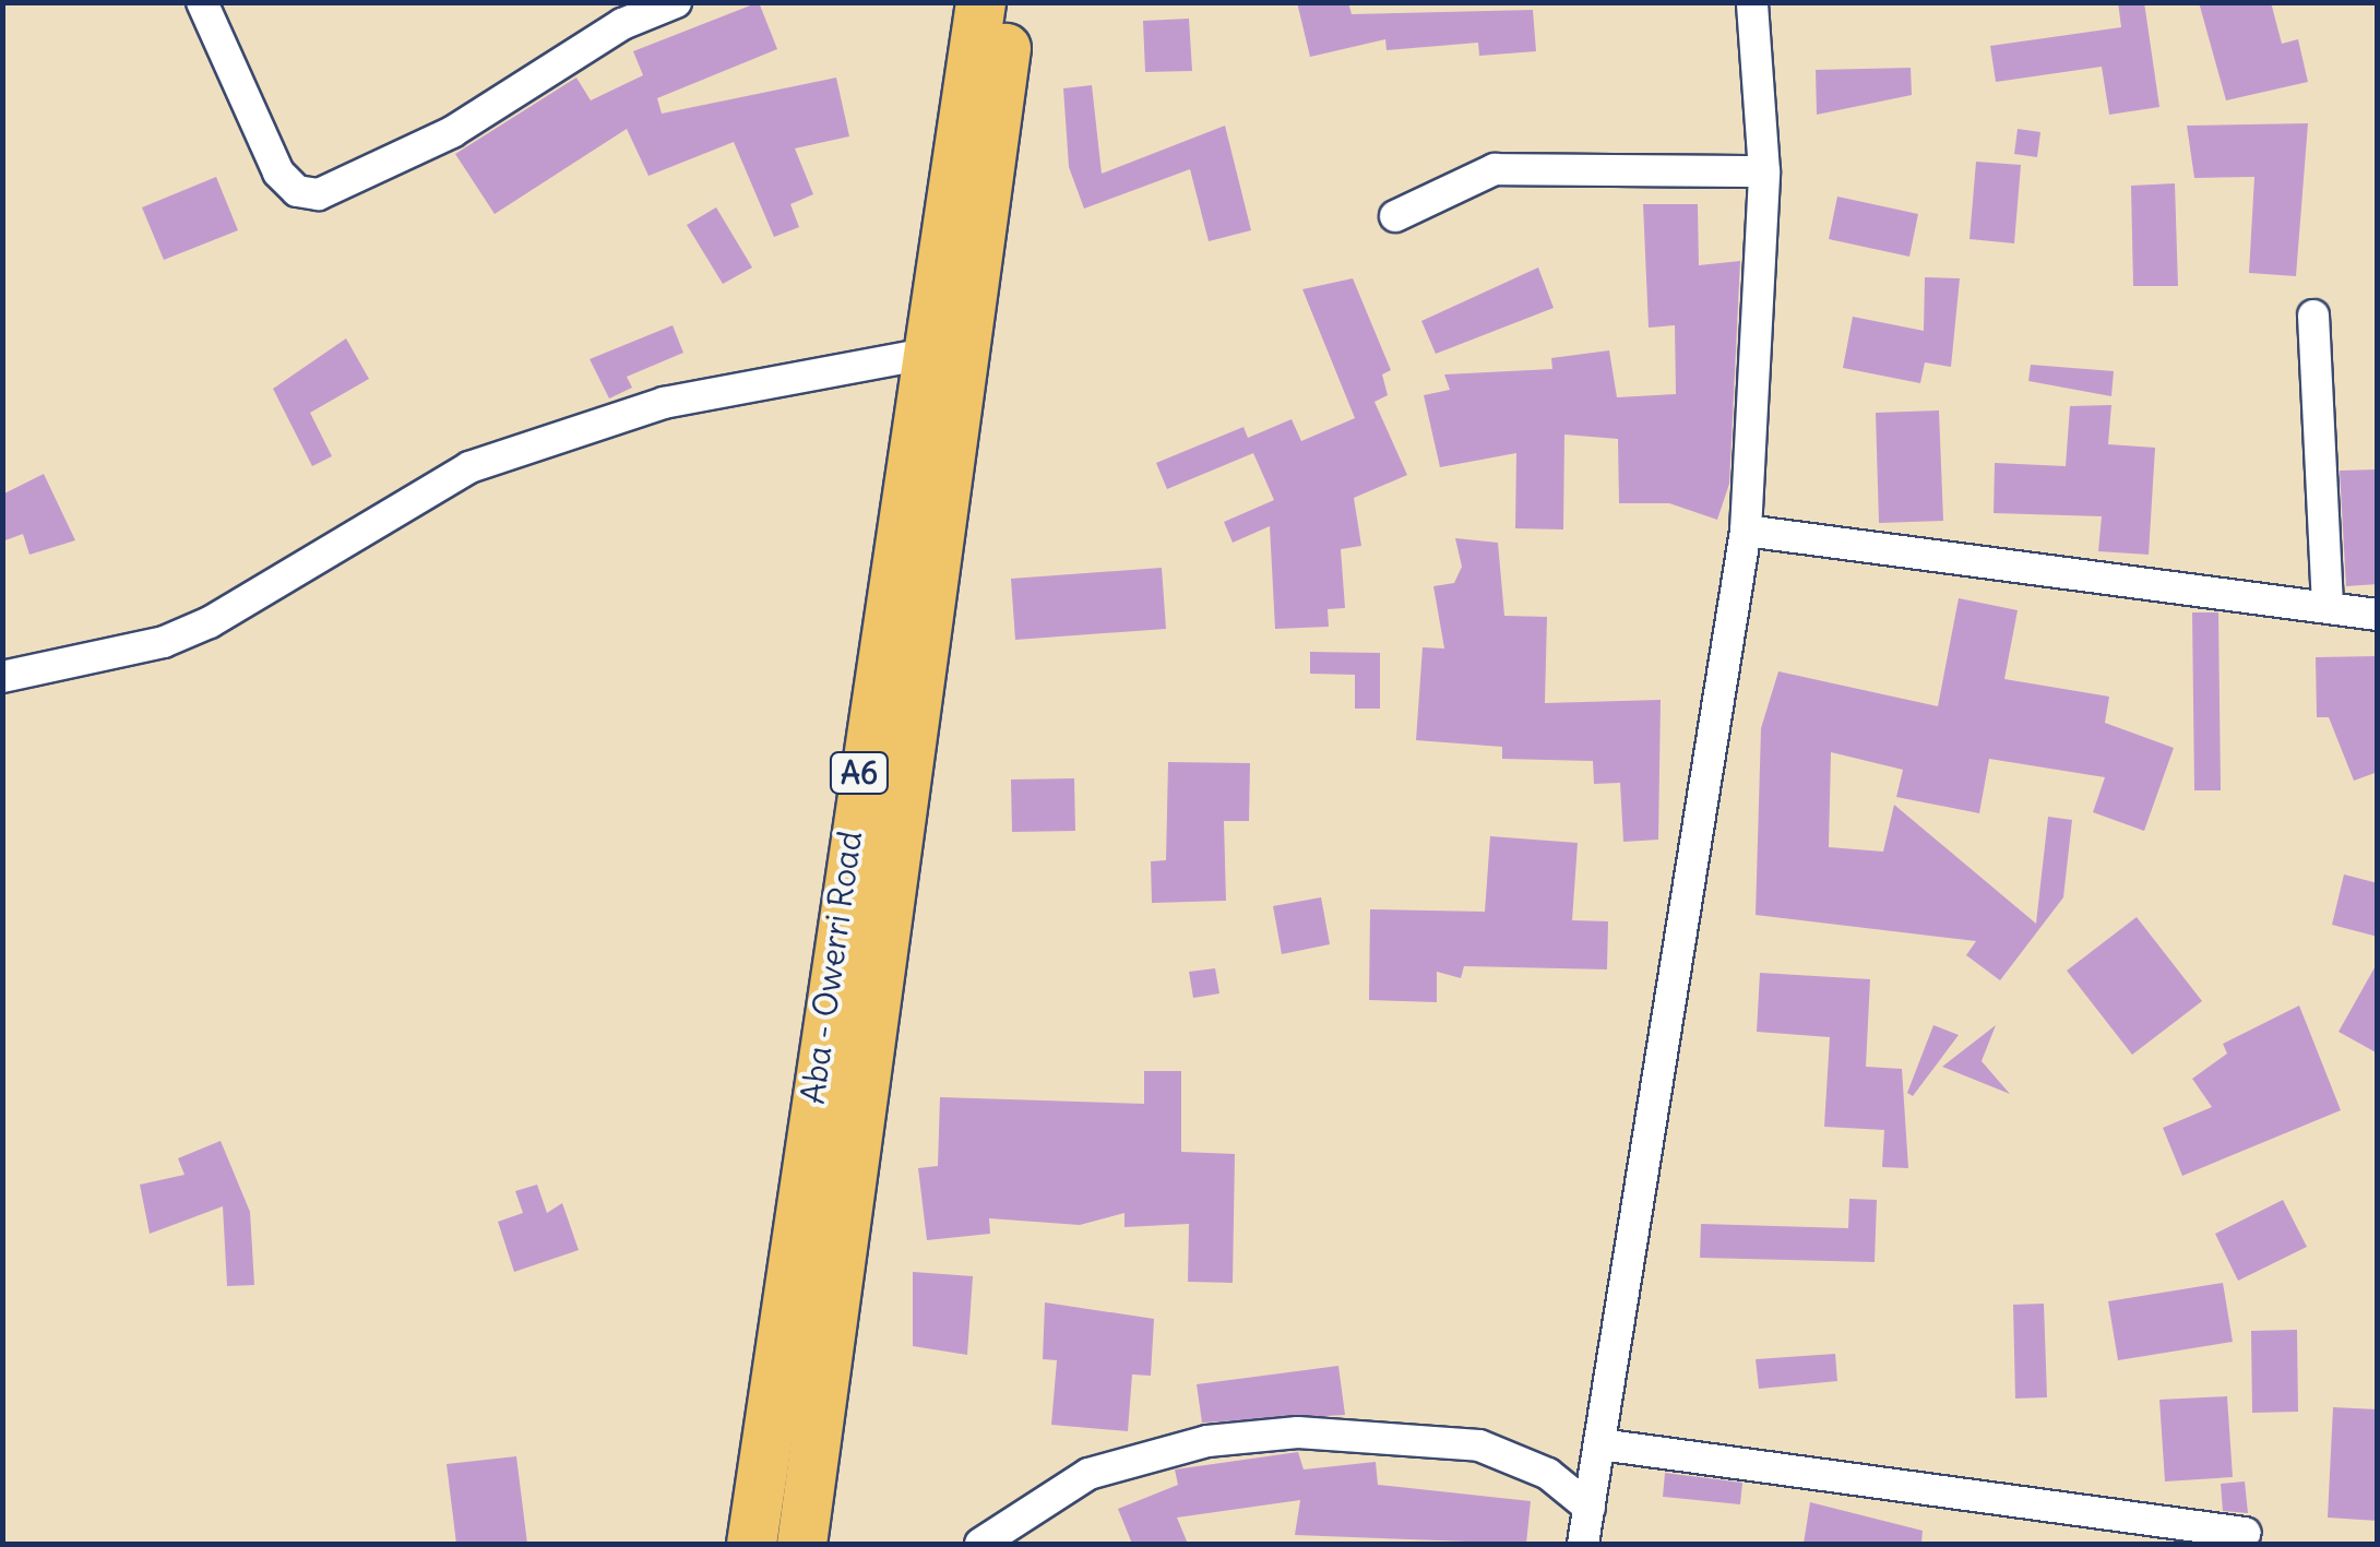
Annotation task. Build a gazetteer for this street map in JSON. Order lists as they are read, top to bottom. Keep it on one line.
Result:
{"streets":{"highway":["A6","Aba - Owerri Road"]}}
